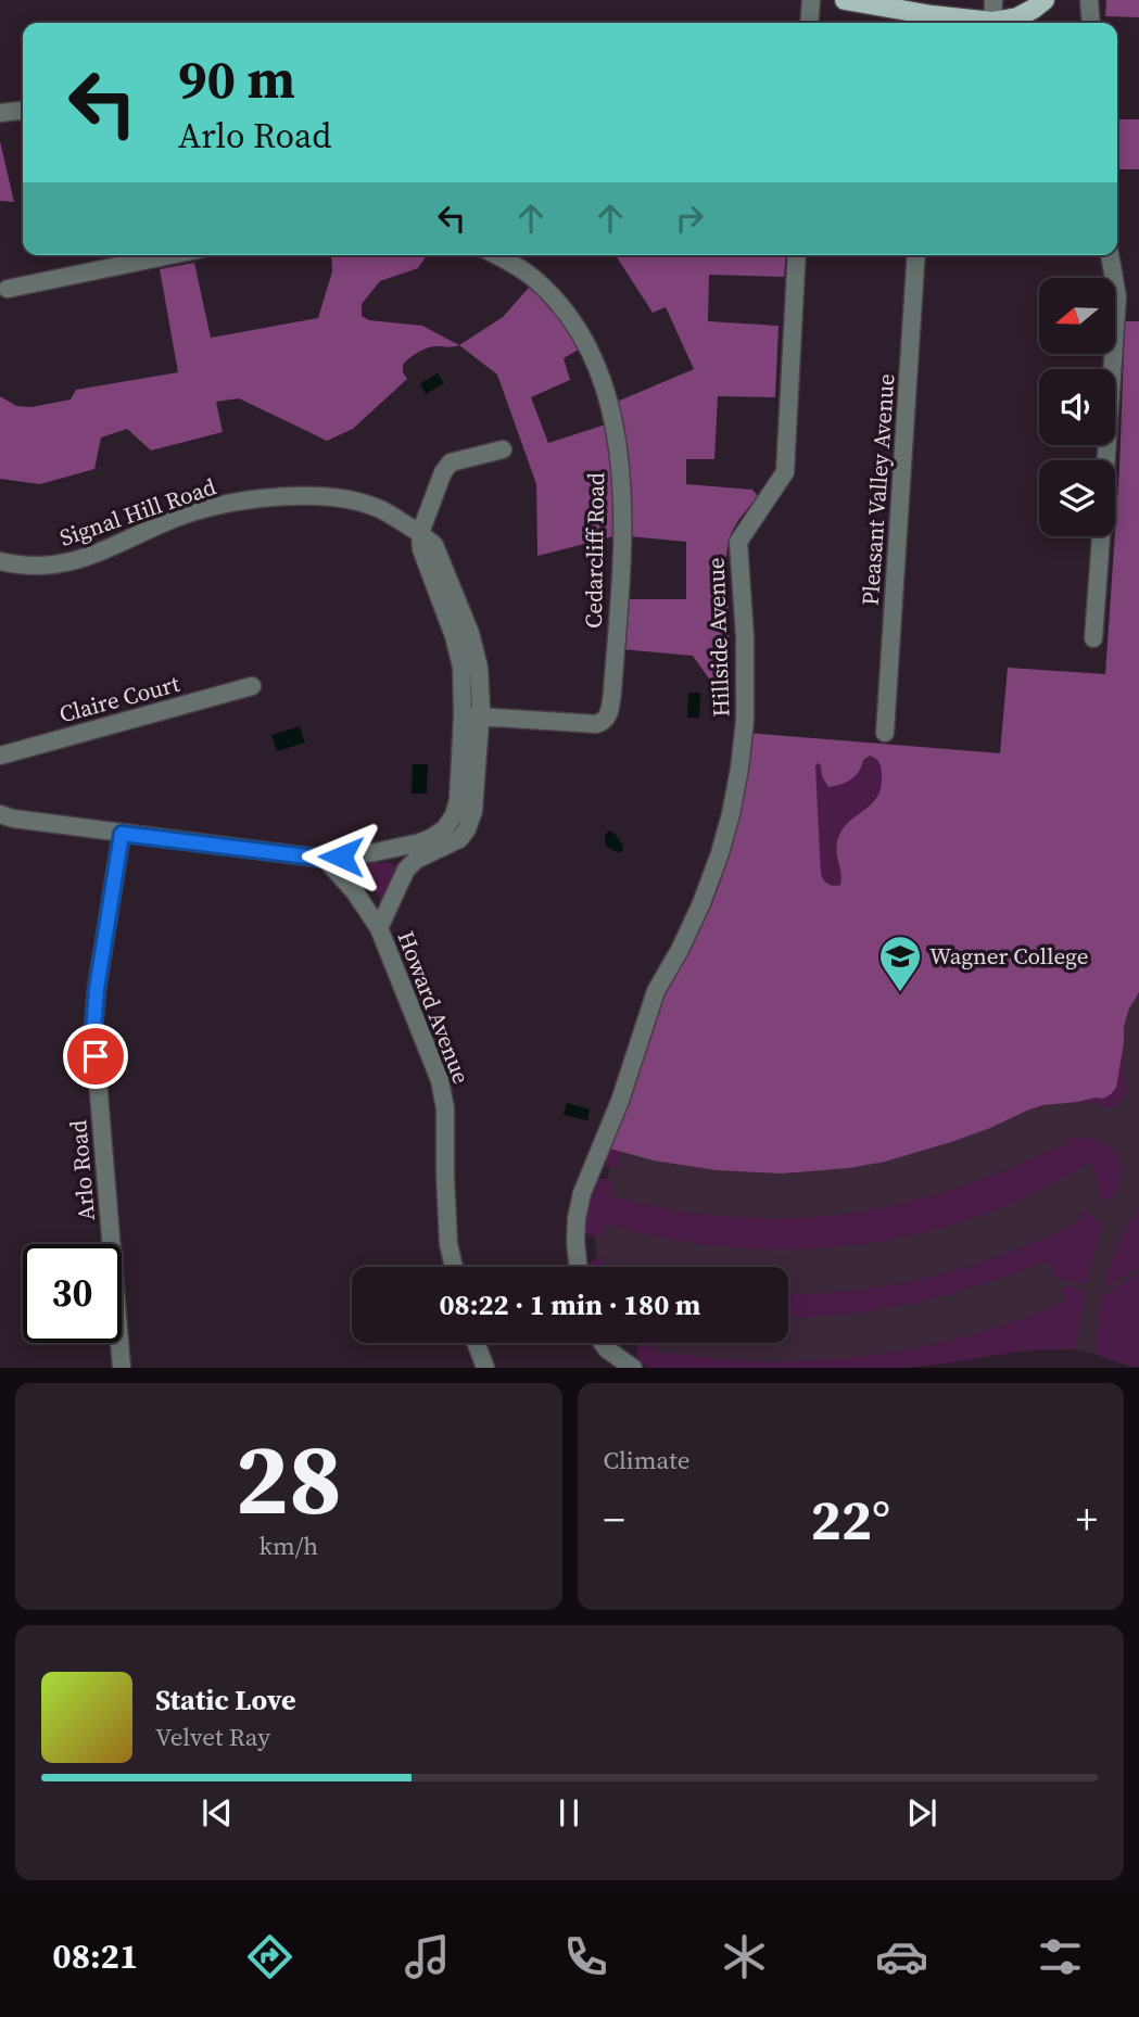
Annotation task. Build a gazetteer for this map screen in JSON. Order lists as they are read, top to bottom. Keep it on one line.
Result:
{"streets":{"street":["Pleasant Valley Avenue","Signal Hill Road","Cedarcliff Road","Hillside Avenue","Claire Court","Howard Avenue","Arlo Road"]},"places":{"school or university":["Wagner College"]},"north":"left","page":{"turn":["90 m","Arlo Road"],"limit":"30","trip":"08:22 · 1 min · 180 m","tile":[["28","km/h"],"Climate"],"heat":["−","22°","+"],"song":["Static Love","Velvet Ray"],"tabs":"08:21"}}
